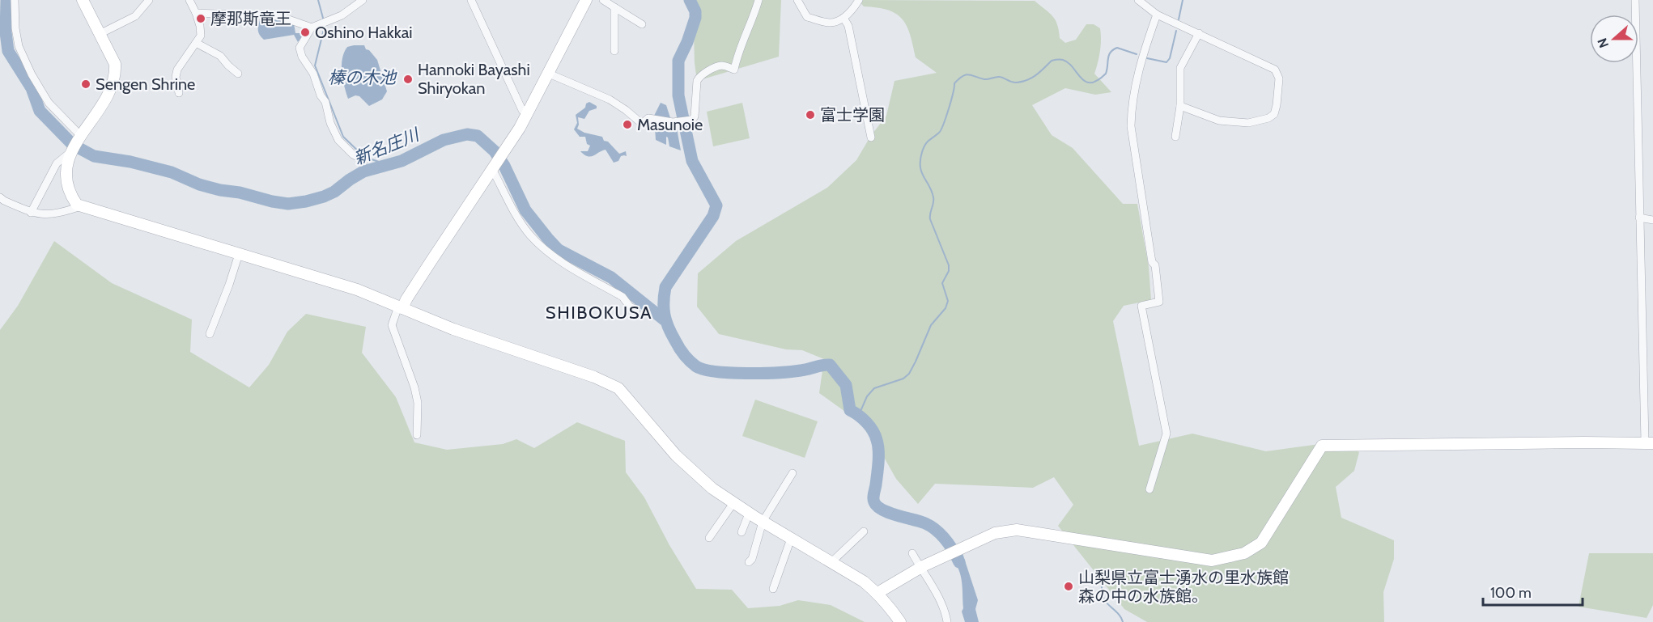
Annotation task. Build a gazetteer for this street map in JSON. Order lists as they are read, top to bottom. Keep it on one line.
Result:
{"districts":["SHIBOKUSA"],"water":["榛の木池","新名庄川"],"places":["摩那斯竜王","Oshino Hakkai","Hannoki Bayashi Shiryokan","Sengen Shrine","富士学園","Masunoie","山梨県立富士湧水の里水族館 森の中の水族館。"],"scale_bar":"100 m","north":"left"}
